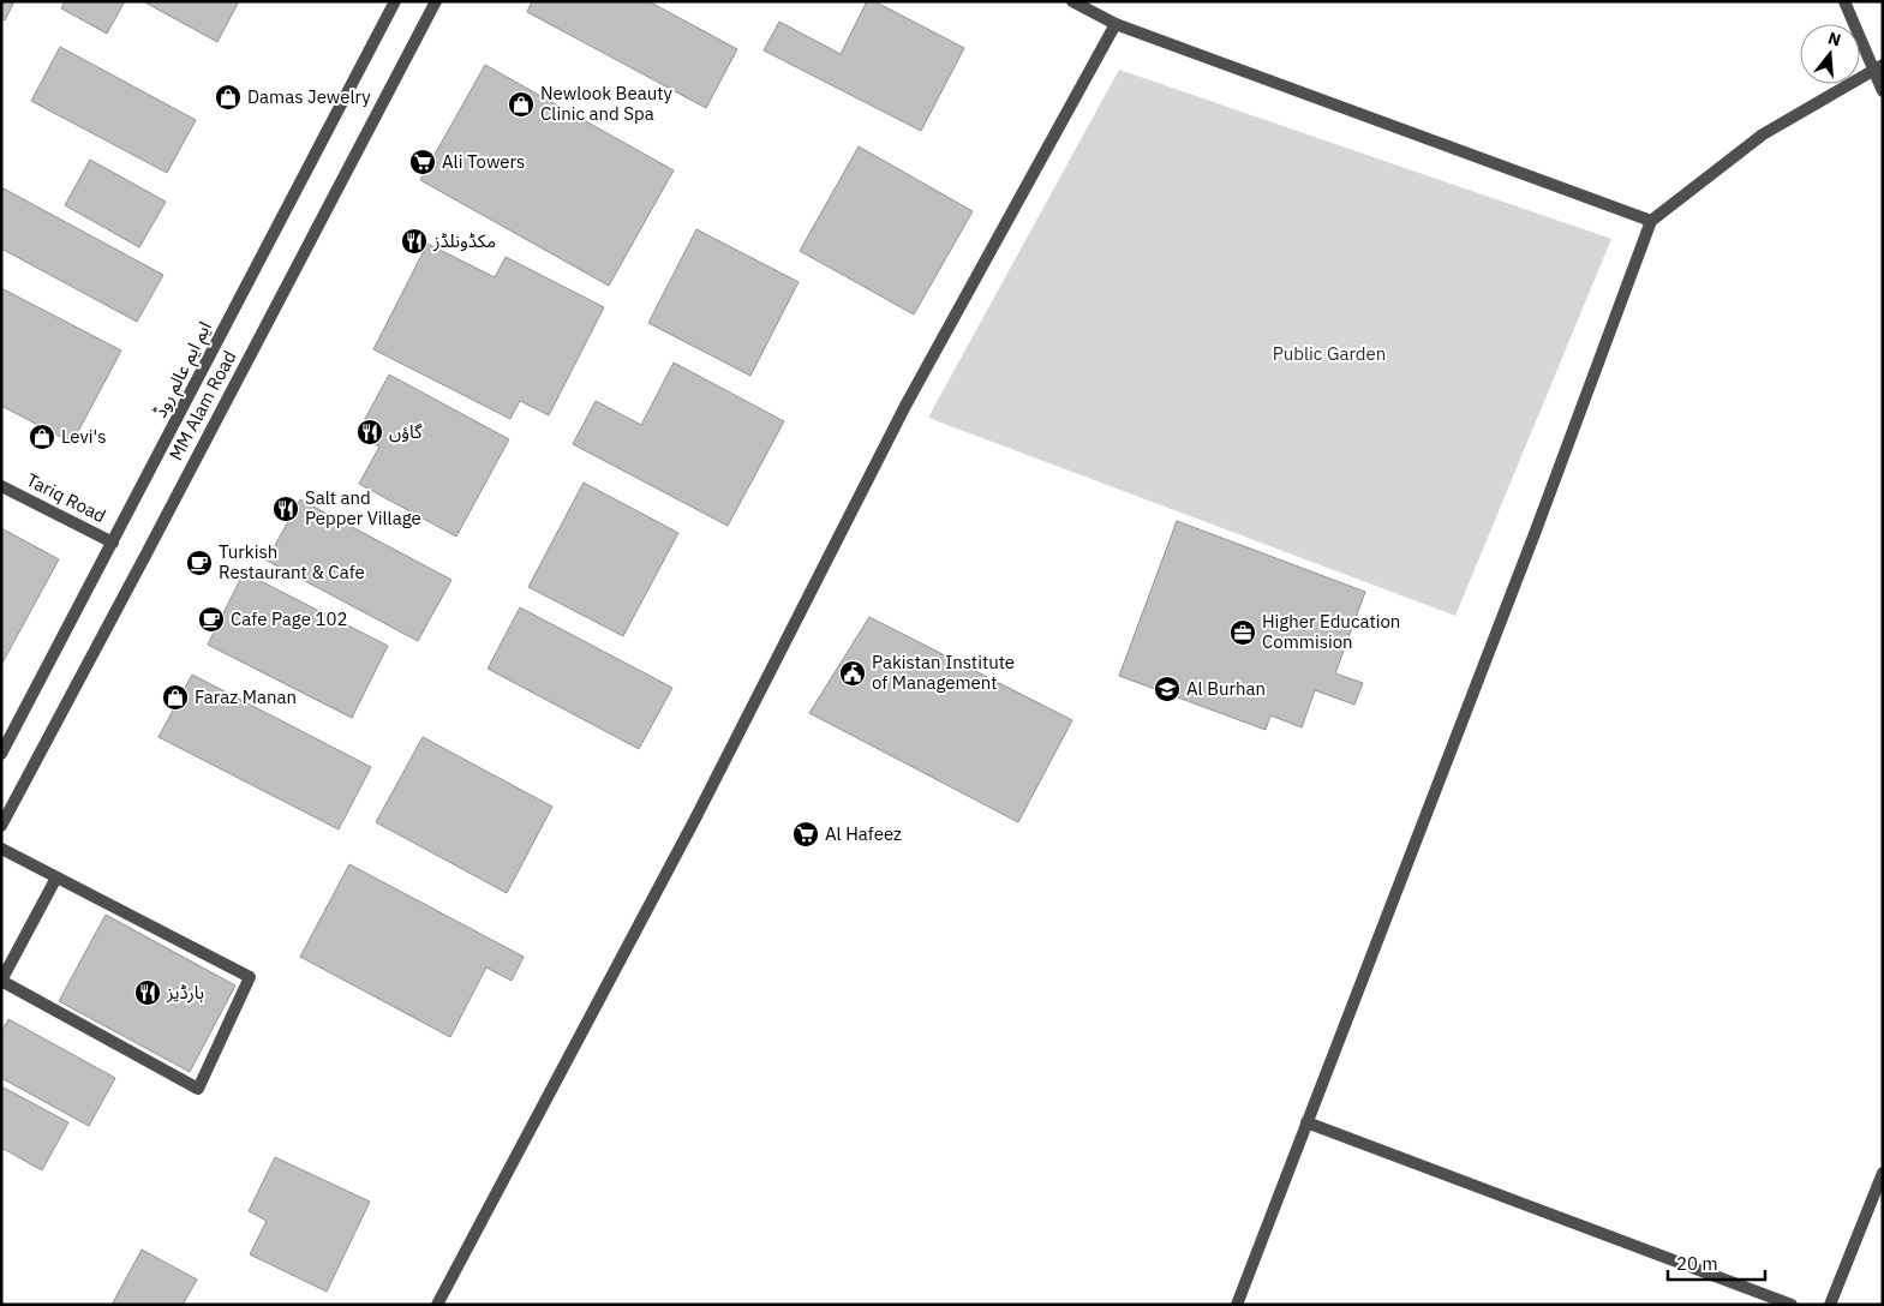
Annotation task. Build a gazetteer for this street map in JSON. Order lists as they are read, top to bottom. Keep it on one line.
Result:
{"streets":{"street":["ایم ایم عالم روڈ","MM Alam Road","Tariq Road"]},"crossings":[["ایم ایم عالم روڈ","Tariq Road"]],"parks":["Public Garden"],"places":{"shop":["Damas Jewelry","Newlook Beauty Clinic and Spa","Levi's","Faraz Manan"],"supermarket":["Ali Towers","Al Hafeez"],"restaurant":["مکڈونلڈز","گاؤں","Salt and Pepper Village","ہارڈیز"],"cafe":["Turkish Restaurant & Cafe","Cafe Page 102"],"office":["Higher Education Commision"],"public building":["Pakistan Institute of Management"],"school or university":["Al Burhan"]},"scale_bar":"20 m","north":"top"}
